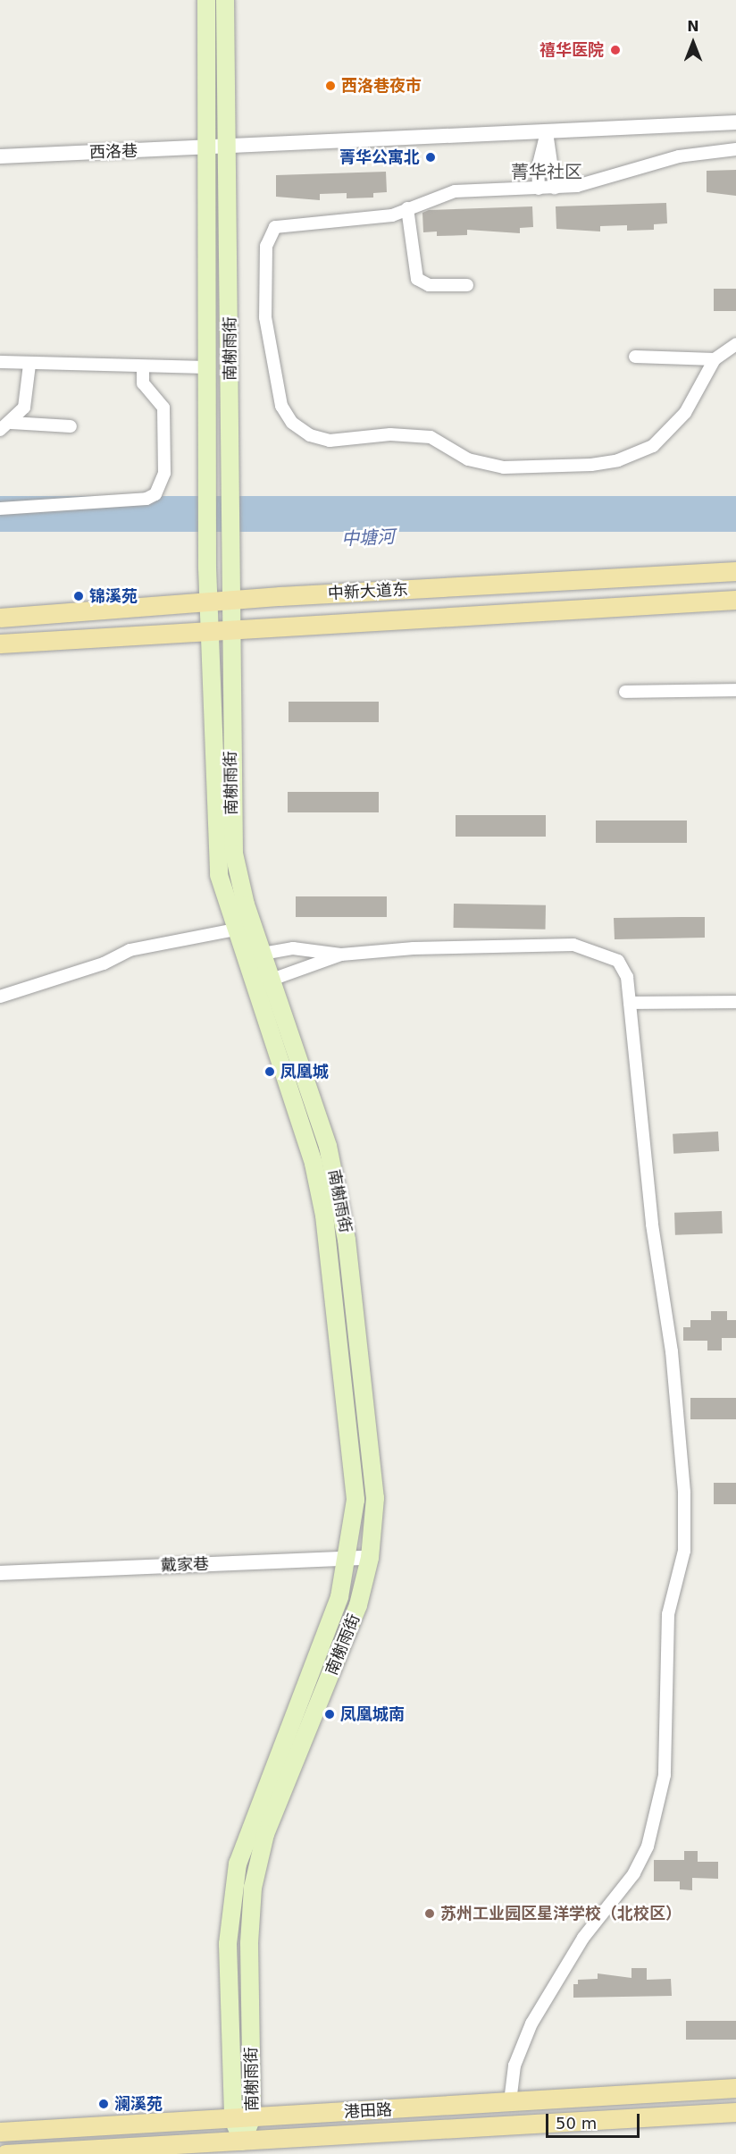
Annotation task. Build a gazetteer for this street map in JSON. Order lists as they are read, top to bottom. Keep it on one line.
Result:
{"streets":{"main road":["南榭雨街","中新大道东","港田路"],"street":["西洛巷","戴家巷"]},"crossings":[["西洛巷","南榭雨街"],["南榭雨街","中新大道东"],["南榭雨街","戴家巷"],["南榭雨街","港田路"]],"districts":["菁华社区"],"water":["中塘河"],"places":["禧华医院","西洛巷夜市","菁华公寓北","锦溪苑","凤凰城","凤凰城南","苏州工业园区星洋学校（北校区）","澜溪苑"],"scale_bar":"50 m","north":"top"}
